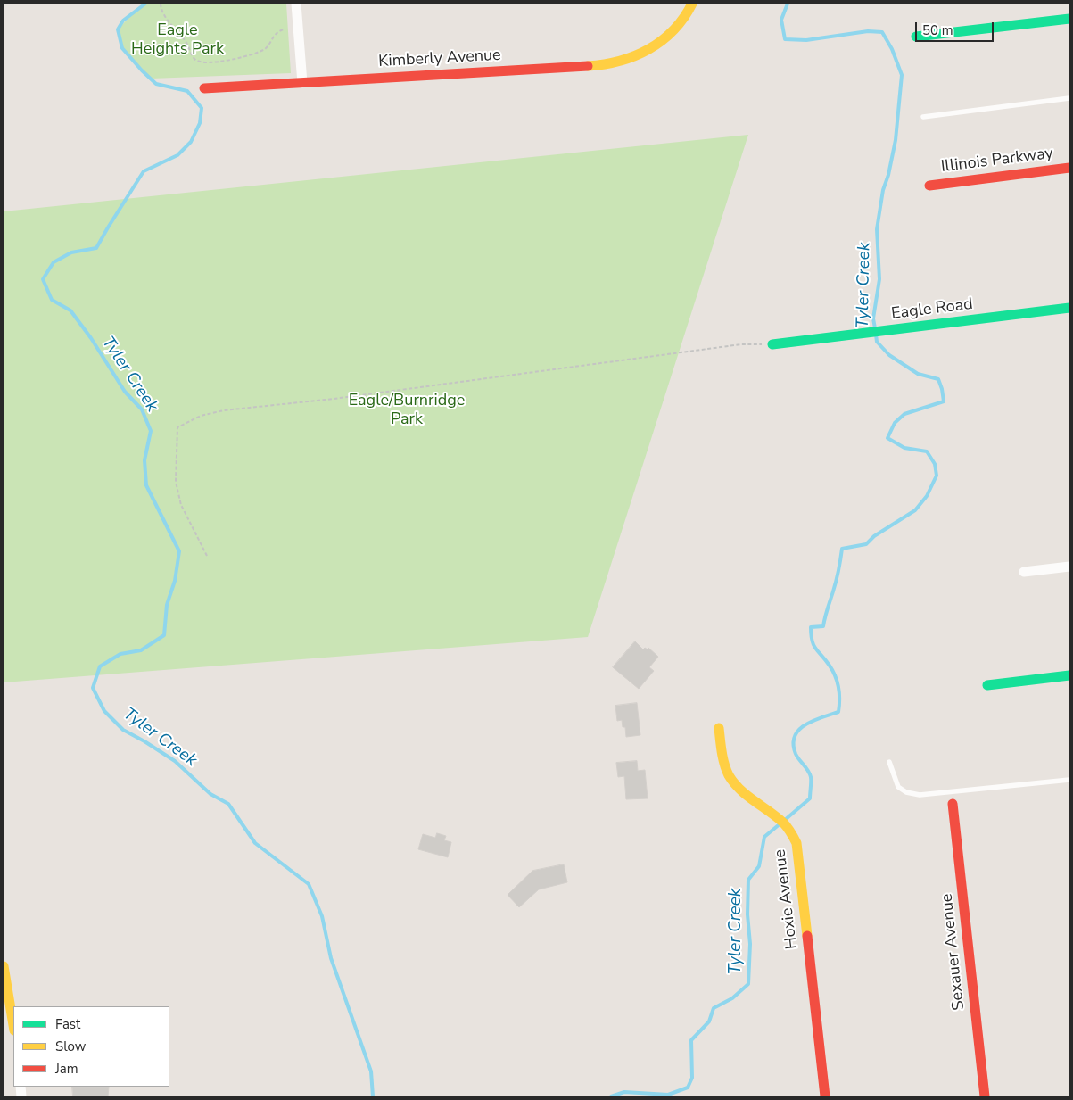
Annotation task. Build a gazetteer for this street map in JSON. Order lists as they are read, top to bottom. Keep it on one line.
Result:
{"streets":{"street":["Kimberly Avenue","Illinois Parkway","Eagle Road","Hoxie Avenue","Sexauer Avenue"]},"water":["Tyler Creek"],"parks":["Eagle Heights Park","Eagle/Burnridge Park"],"legend":["Fast","Slow","Jam"],"scale_bar":"50 m"}
